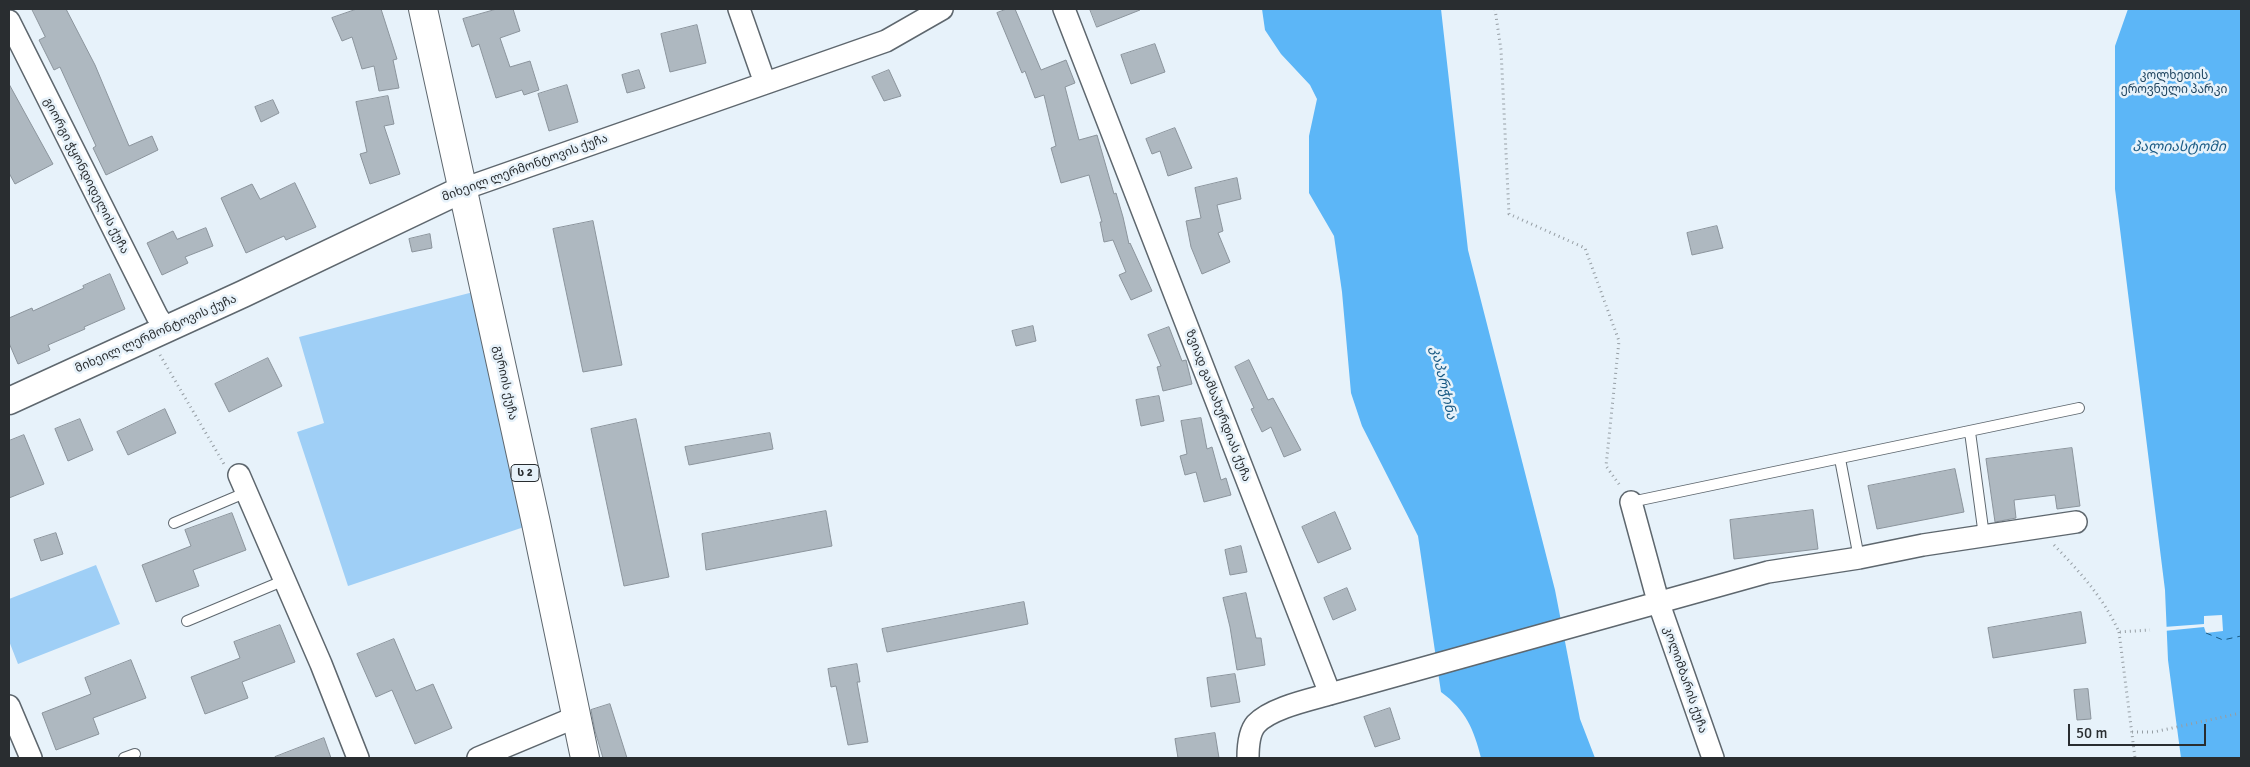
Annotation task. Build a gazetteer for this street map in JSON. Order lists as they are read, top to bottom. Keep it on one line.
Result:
{"streets":{"highway":["გურიის ქუჩა","ს 2"],"street":["მიხეილ ლერმონტოვის ქუჩა","გიორგი ჭყონდიდელის ქუჩა","ზვიად გამსახურდიას ქუჩა","კოლიმბარის ქუჩა"]},"crossings":[["მიხეილ ლერმონტოვის ქუჩა","გიორგი ჭყონდიდელის ქუჩა"],["მიხეილ ლერმონტოვის ქუჩა","გურიის ქუჩა"]],"water":["პალიასტომი","კაპარჭინა"],"parks":["კოლხეთის ეროვნული პარკი"],"scale_bar":"50 m"}
